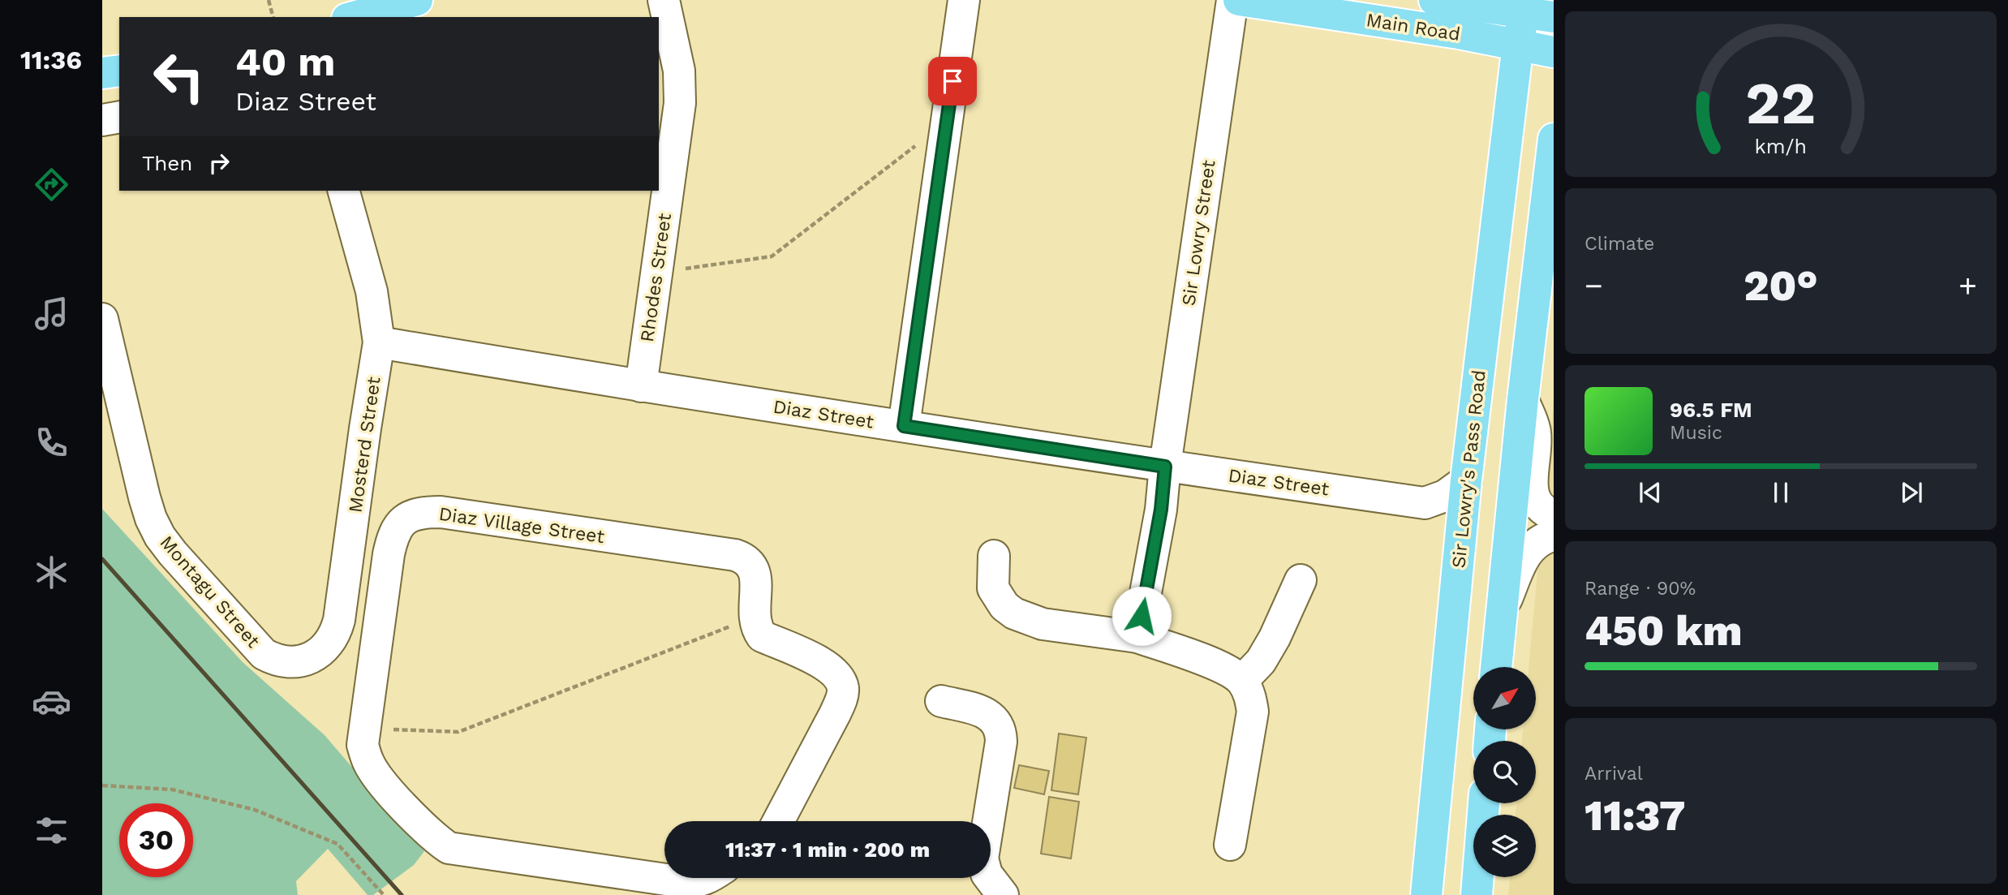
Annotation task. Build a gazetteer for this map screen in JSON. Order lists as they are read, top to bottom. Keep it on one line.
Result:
{"streets":{"main road":["Main Road","Sir Lowry's Pass Road"],"street":["Sir Lowry Street","Rhodes Street","Diaz Street","Mosterd Street","Diaz Village Street","Montagu Street"]},"crossings":[["Main Road","Sir Lowry's Pass Road"],["Sir Lowry Street","Diaz Street"],["Rhodes Street","Diaz Street"],["Diaz Street","Mosterd Street"],["Diaz Street","Sir Lowry's Pass Road"],["Mosterd Street","Montagu Street"]],"north":"top right","page":{"tabs":"11:36","turn":["40 m","Diaz Street"],"then":"Then","tile":["Climate",["Range · 90%","450 km"],["Arrival","11:37"]],"heat":["−","20°","+"],"song":["96.5 FM","Music"],"limit":"30","trip":"11:37 · 1 min · 200 m","gauge":["22","km/h"]}}
